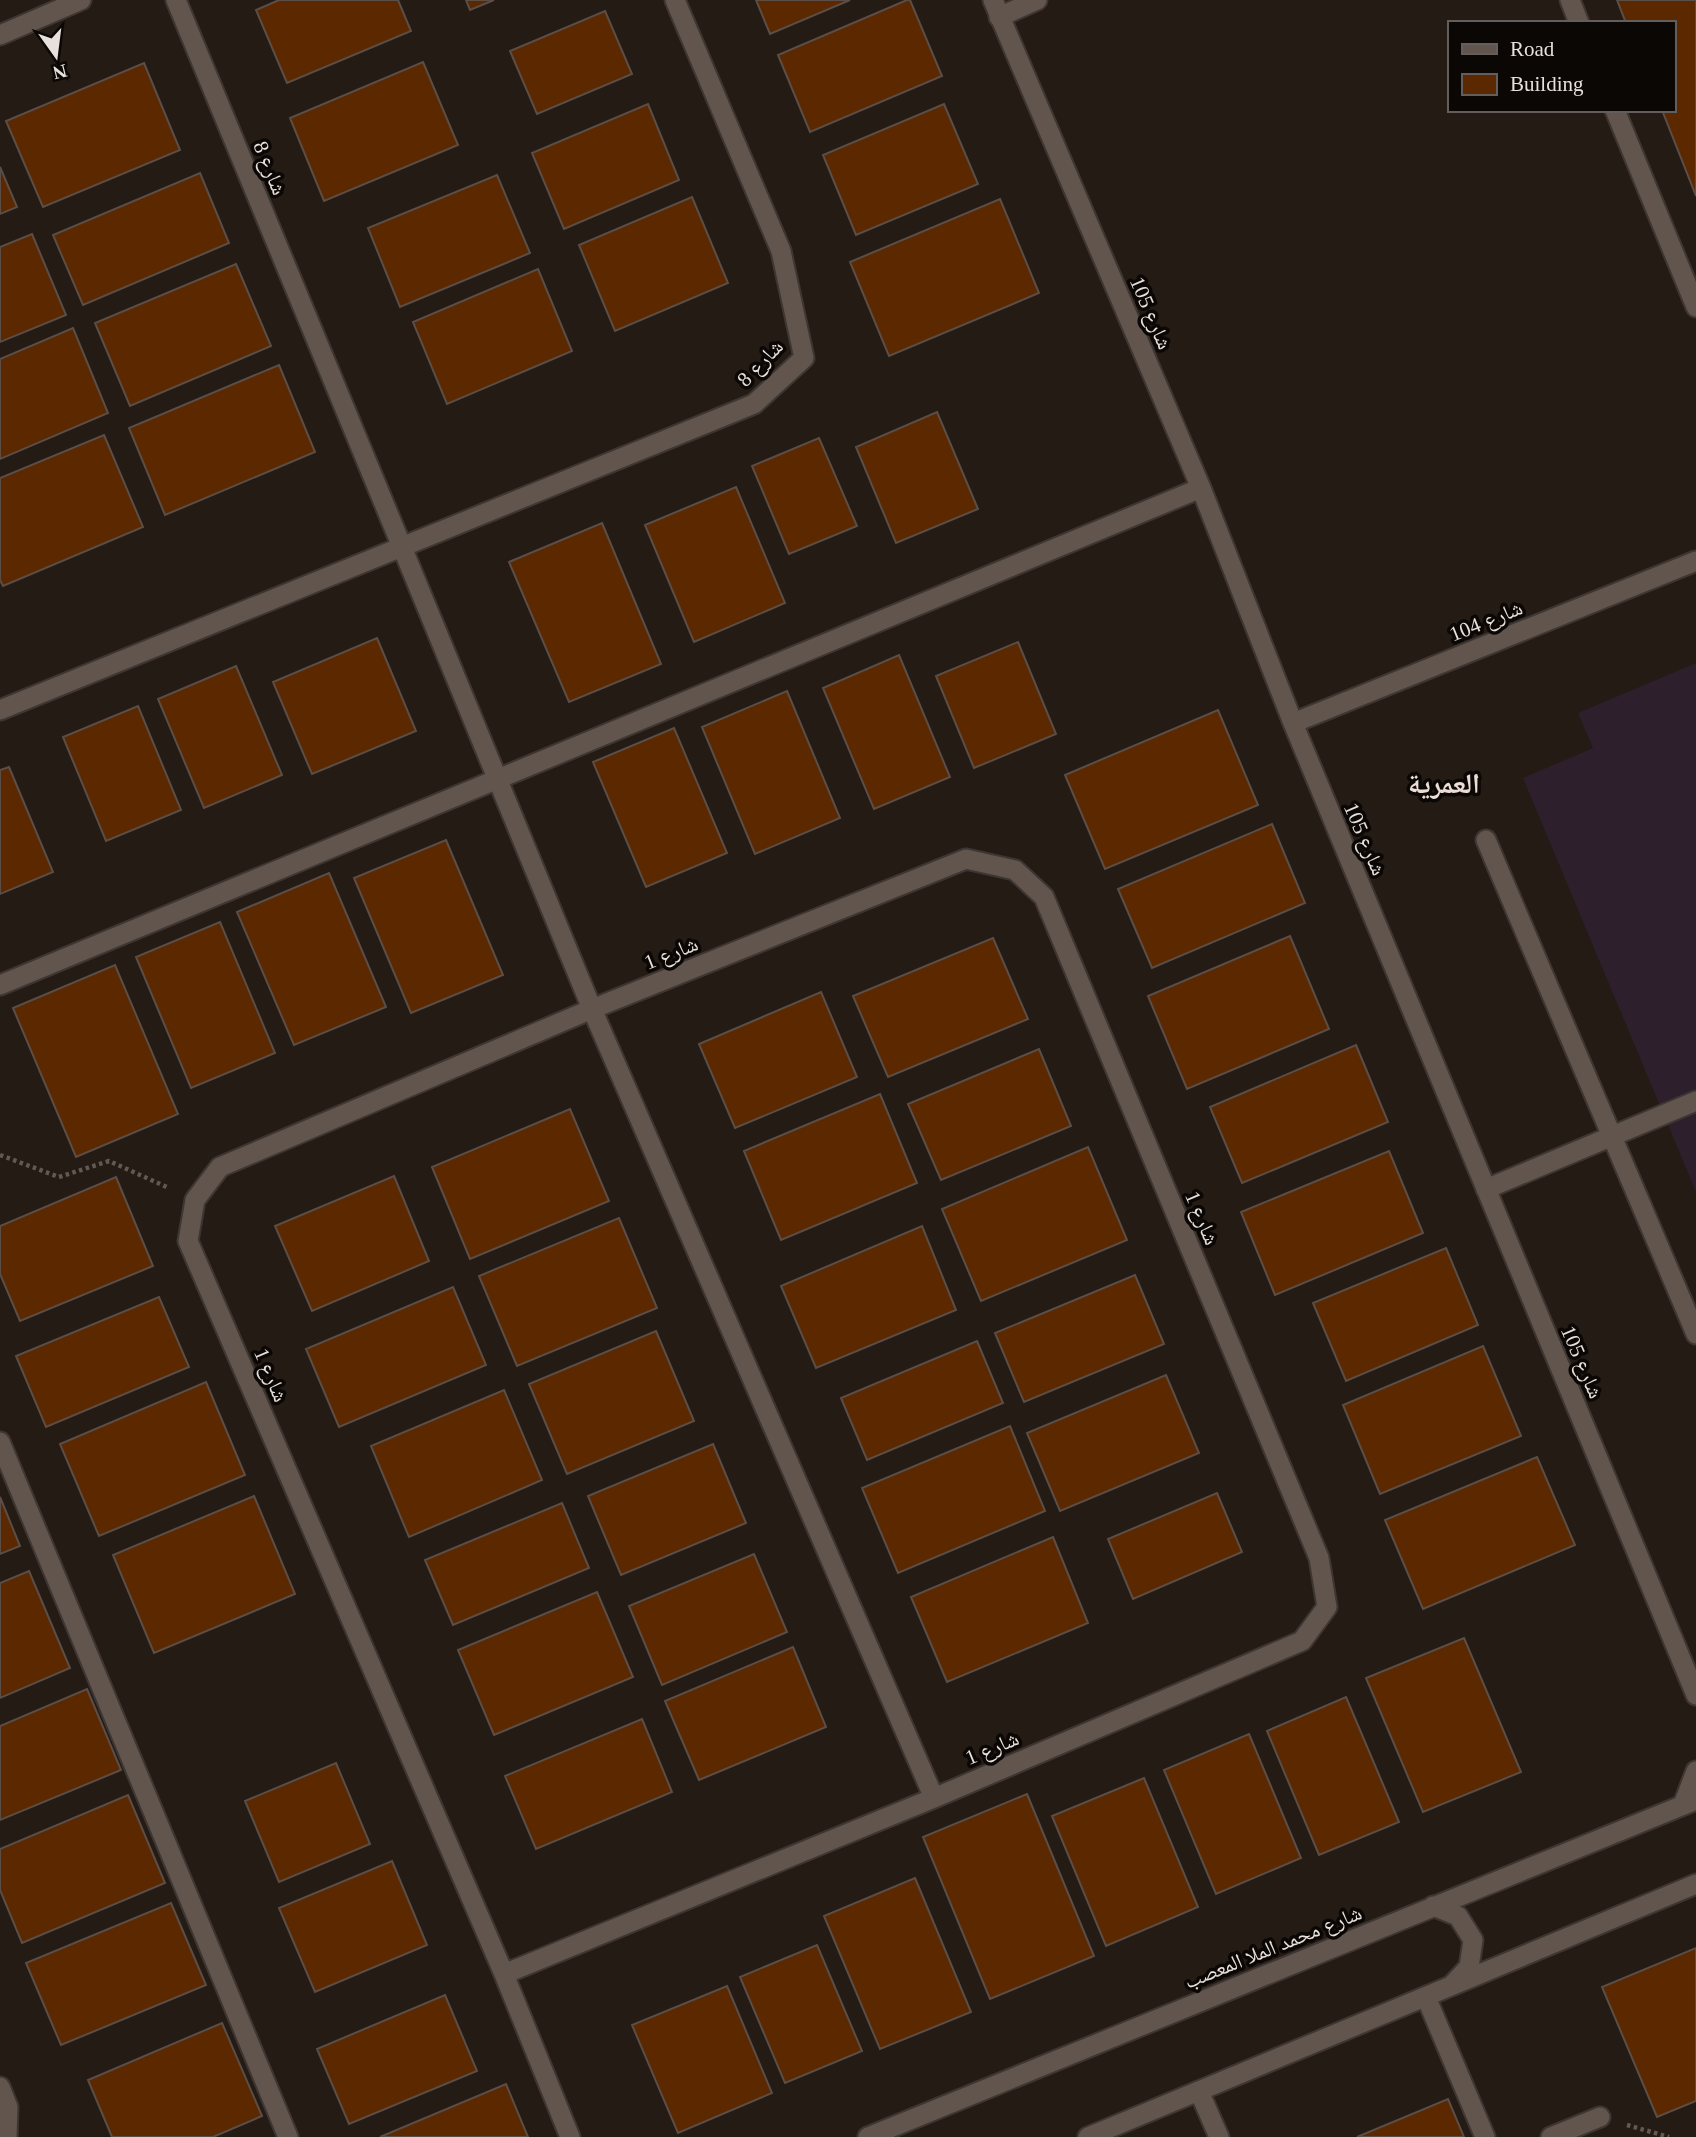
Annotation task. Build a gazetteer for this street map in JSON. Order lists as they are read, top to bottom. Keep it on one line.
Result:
{"streets":{"street":["شارع 8","شارع 105","شارع 104","شارع 1","شارع محمد الملا المعصب"]},"crossings":[["شارع 105","شارع 104"]],"districts":["العمرية"],"legend":["Road","Building"],"north":"bottom"}
